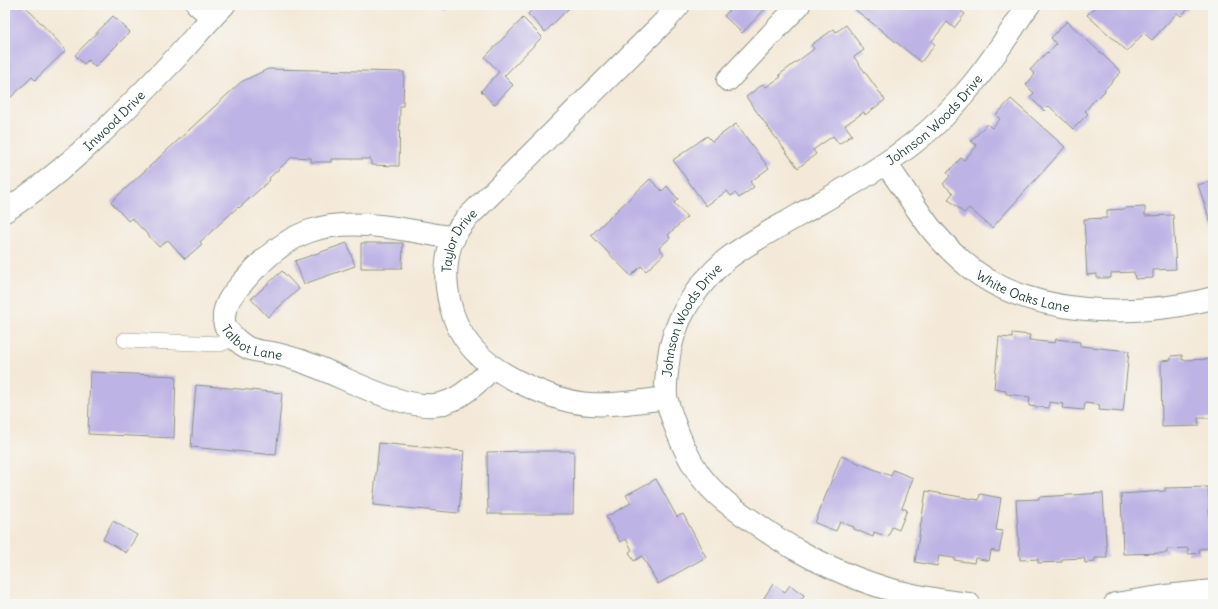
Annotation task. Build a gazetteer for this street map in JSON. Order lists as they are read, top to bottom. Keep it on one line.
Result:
{"streets":{"street":["Johnson Woods Drive","Inwood Drive","Taylor Drive","White Oaks Lane","Talbot Lane"]},"crossings":[["Johnson Woods Drive","Taylor Drive"],["Johnson Woods Drive","White Oaks Lane"],["Taylor Drive","Talbot Lane"]]}
